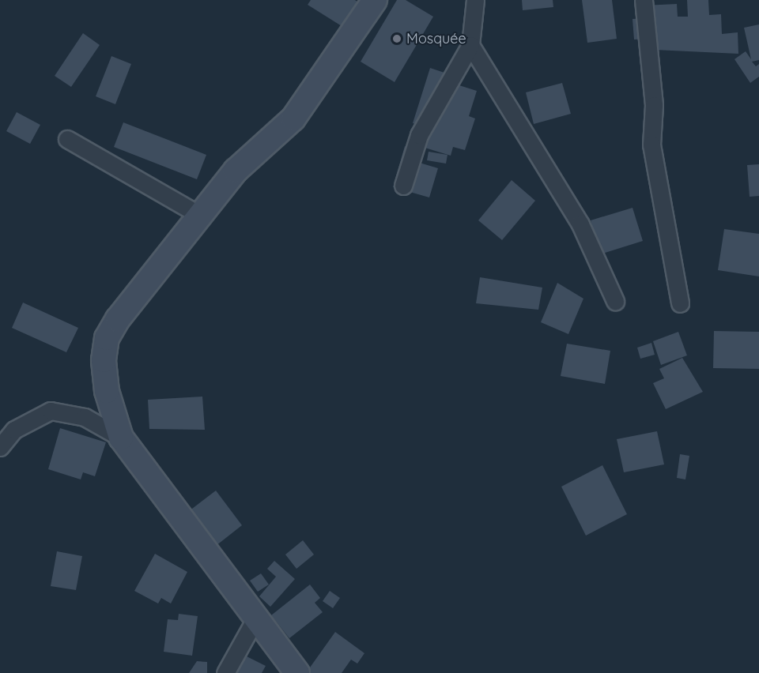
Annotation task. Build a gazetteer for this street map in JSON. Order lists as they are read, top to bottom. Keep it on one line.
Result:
{"places":["Mosquée"]}
